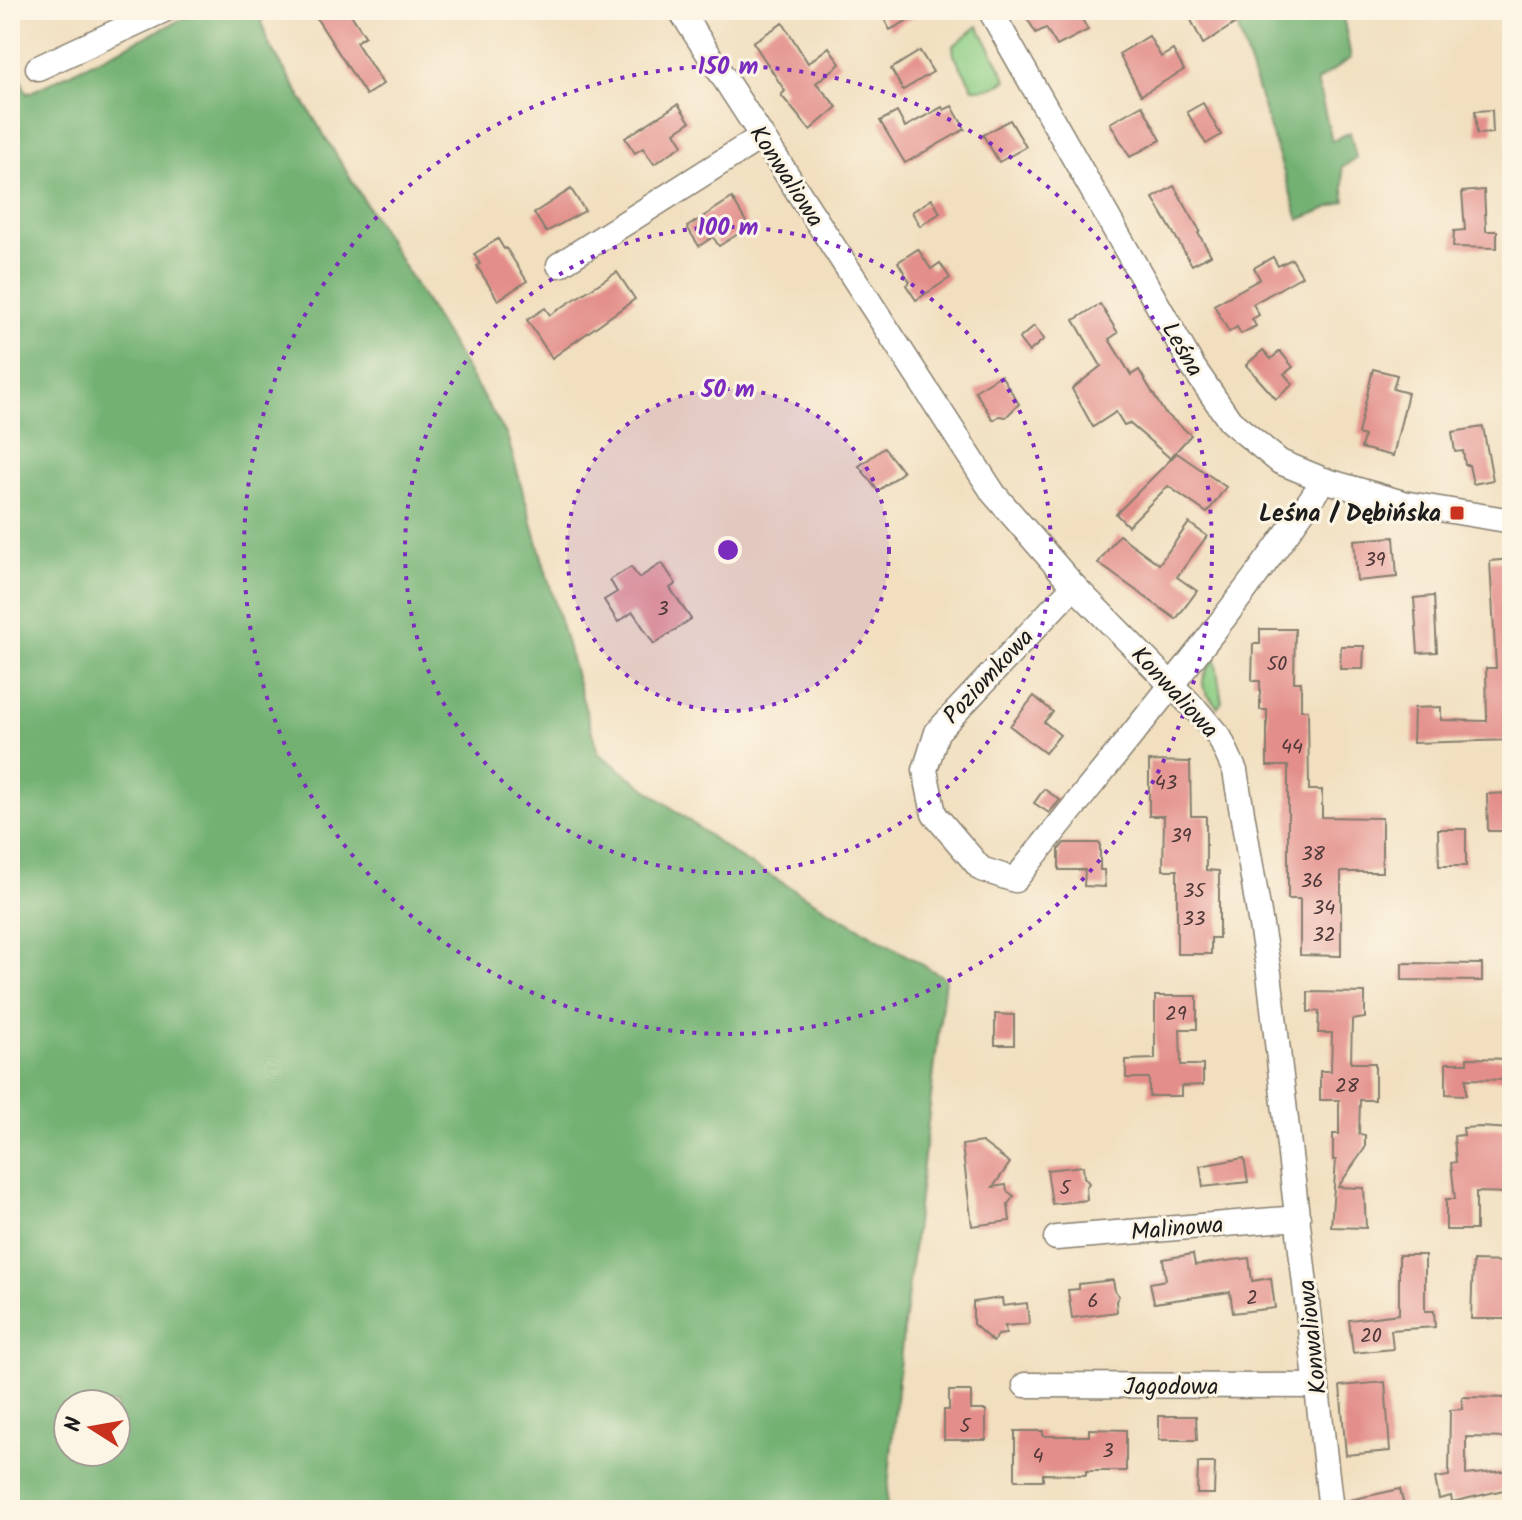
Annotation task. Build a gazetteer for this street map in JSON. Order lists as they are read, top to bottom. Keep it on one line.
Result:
{"streets":{"street":["Konwaliowa","Leśna","Poziomkowa","Malinowa","Jagodowa"]},"crossings":[["Konwaliowa","Poziomkowa"],["Konwaliowa","Malinowa"],["Konwaliowa","Jagodowa"]],"places":{"transit":["Leśna / Dębińska"]},"house_numbers":["39","3","50","44","43","39","38","36","35","34","33","32","29","28","5","2","6","20","5","3","4"],"north":"left","rings":["150 m","100 m","50 m"]}
